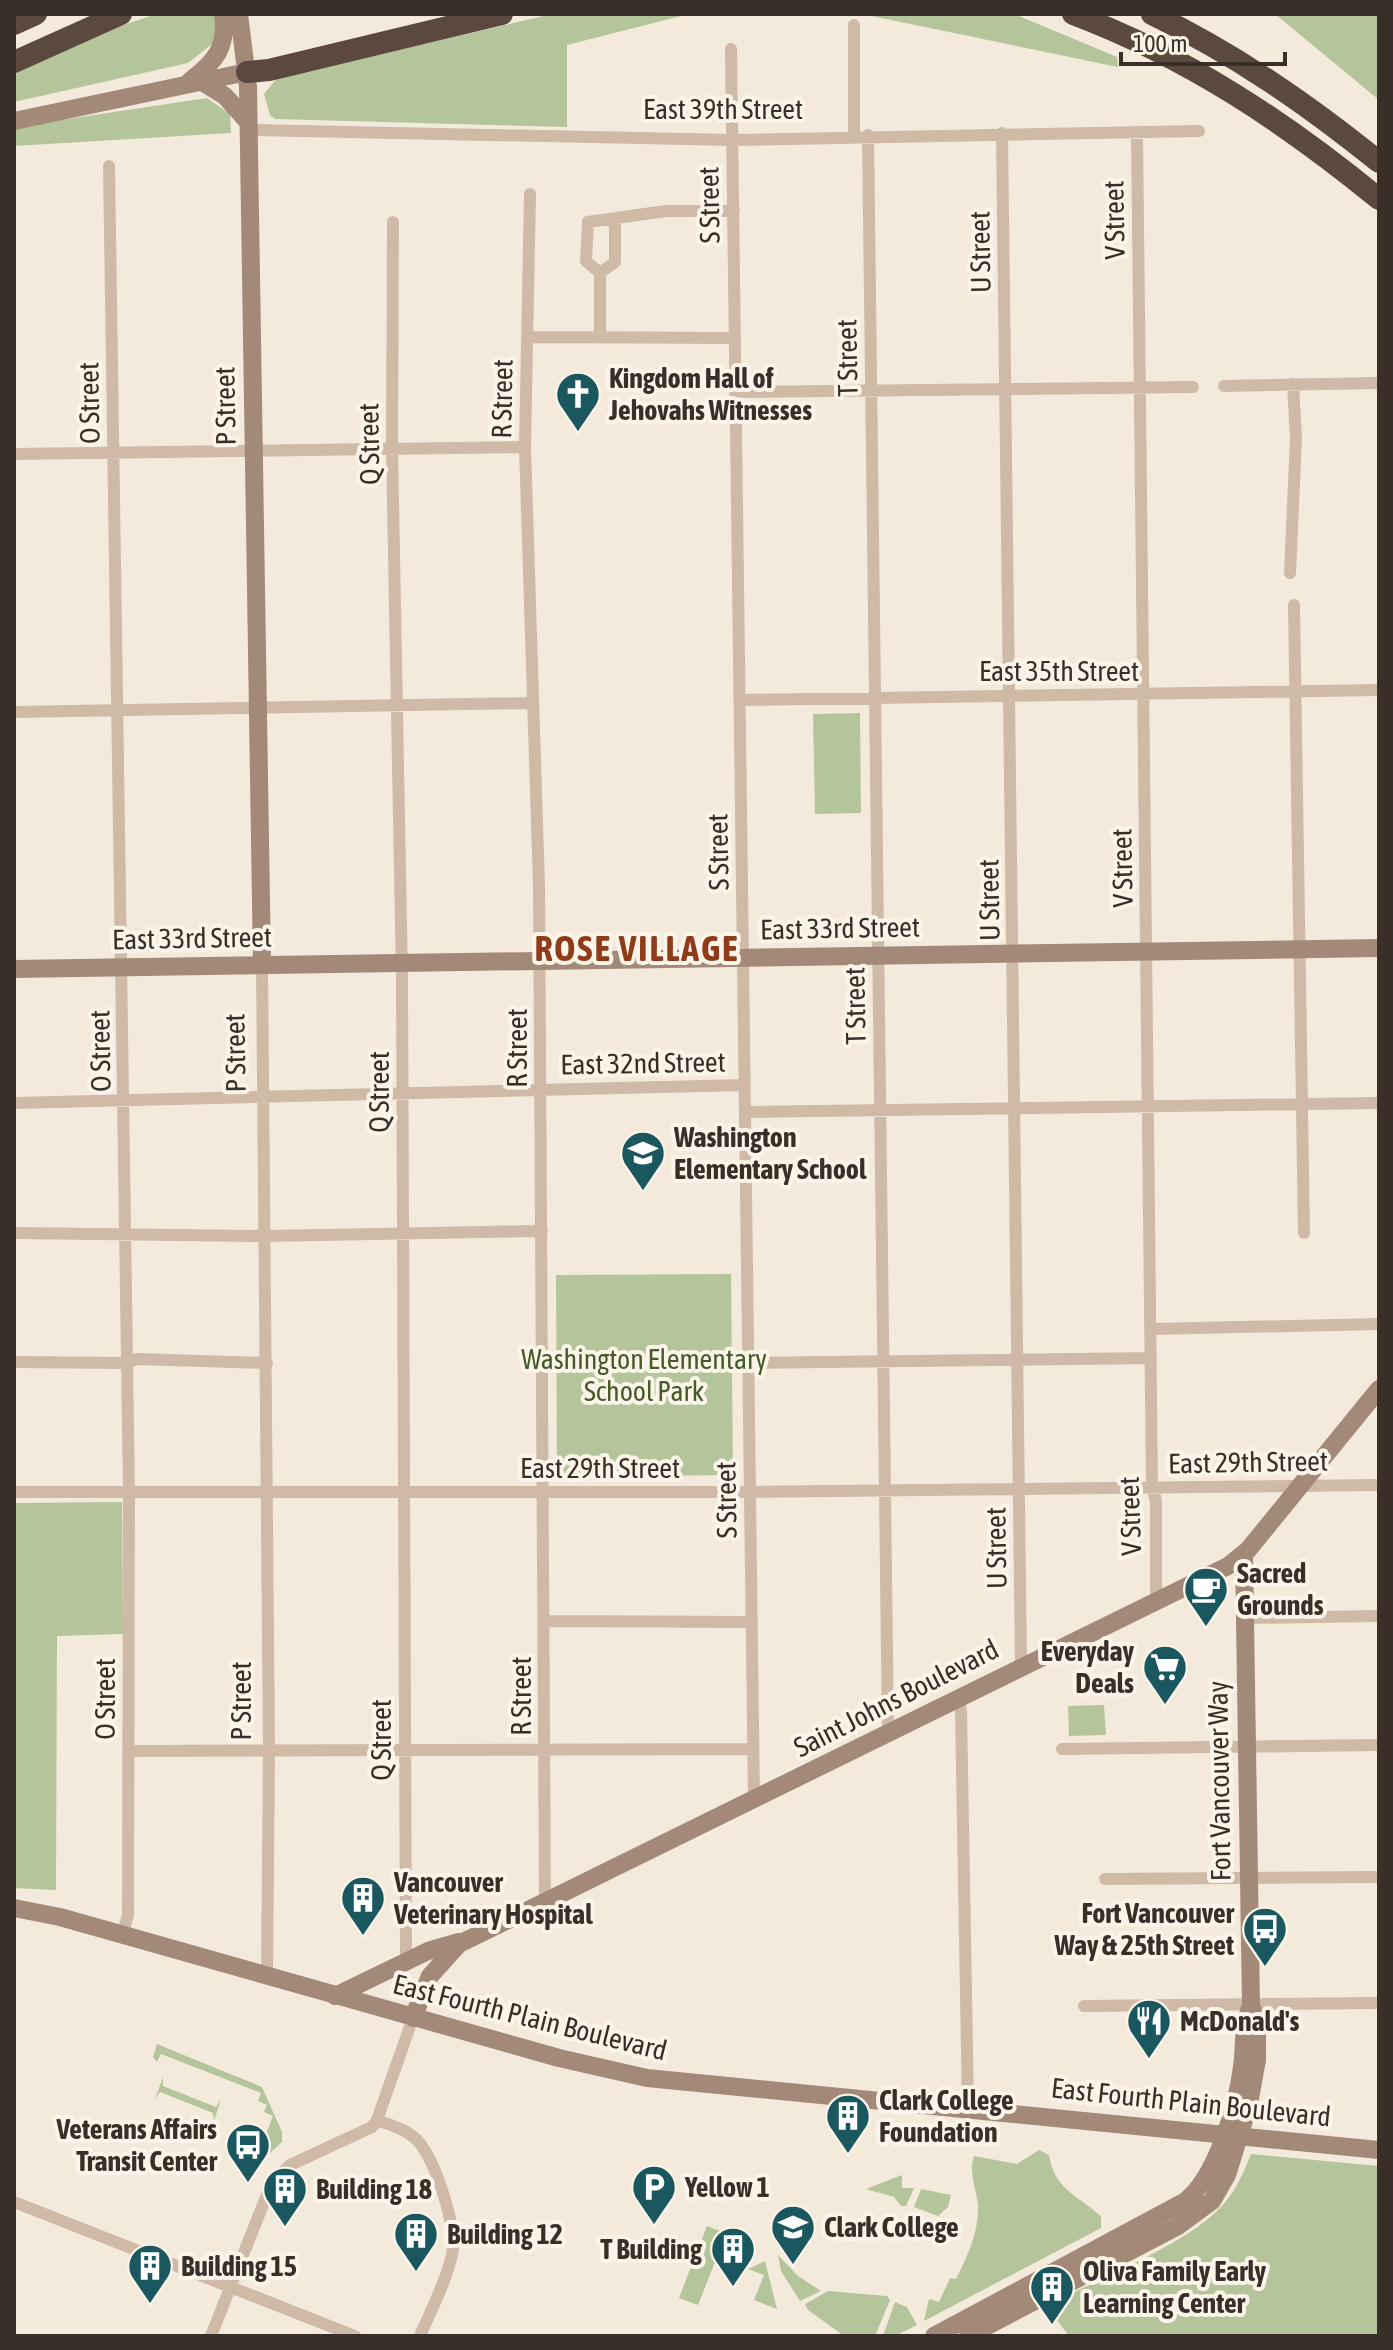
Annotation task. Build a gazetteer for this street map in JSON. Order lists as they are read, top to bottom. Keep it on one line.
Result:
{"streets":{"street":["East 39th Street","S Street","V Street","U Street","T Street","R Street","O Street","P Street","Q Street","East 35th Street","East 33rd Street","East 32nd Street","East 29th Street","Saint Johns Boulevard","Fort Vancouver Way","East Fourth Plain Boulevard"]},"crossings":[["East 39th Street","S Street"],["East 39th Street","V Street"],["East 39th Street","U Street"],["East 39th Street","T Street"],["East 39th Street","P Street"],["S Street","East 35th Street"],["S Street","East 33rd Street"],["S Street","East 32nd Street"],["S Street","East 29th Street"],["S Street","Saint Johns Boulevard"],["V Street","East 35th Street"],["V Street","East 33rd Street"],["V Street","East 32nd Street"],["V Street","East 29th Street"],["V Street","Saint Johns Boulevard"],["U Street","East 35th Street"],["U Street","East 33rd Street"],["U Street","East 32nd Street"],["U Street","East 29th Street"],["U Street","Saint Johns Boulevard"],["T Street","East 35th Street"],["T Street","East 33rd Street"],["T Street","East 32nd Street"],["T Street","East 29th Street"],["T Street","Saint Johns Boulevard"],["R Street","East 33rd Street"],["R Street","East 32nd Street"],["R Street","East 29th Street"],["R Street","Saint Johns Boulevard"],["O Street","East 33rd Street"],["O Street","East 32nd Street"],["O Street","East 29th Street"],["O Street","East Fourth Plain Boulevard"],["P Street","East 33rd Street"],["P Street","East 32nd Street"],["P Street","East 29th Street"],["P Street","East Fourth Plain Boulevard"],["Q Street","East 33rd Street"],["Q Street","East 32nd Street"],["Q Street","East 29th Street"],["East 29th Street","Saint Johns Boulevard"],["Saint Johns Boulevard","Fort Vancouver Way"],["Saint Johns Boulevard","East Fourth Plain Boulevard"],["Fort Vancouver Way","East Fourth Plain Boulevard"]],"districts":["ROSE VILLAGE"],"parks":["Washington Elementary School Park"],"places":{"church":["Kingdom Hall of Jehovahs Witnesses"],"school or university":["Washington Elementary School","Clark College"],"cafe":["Sacred Grounds"],"supermarket":["Everyday Deals"],"building":["Vancouver Veterinary Hospital","Clark College Foundation","Building 18","Building 12","T Building","Building 15","Oliva Family Early Learning Center"],"bus stop":["Fort Vancouver Way & 25th Street","Veterans Affairs Transit Center"],"restaurant":["McDonald's"],"parking":["Yellow 1"]},"scale_bar":"100 m"}
